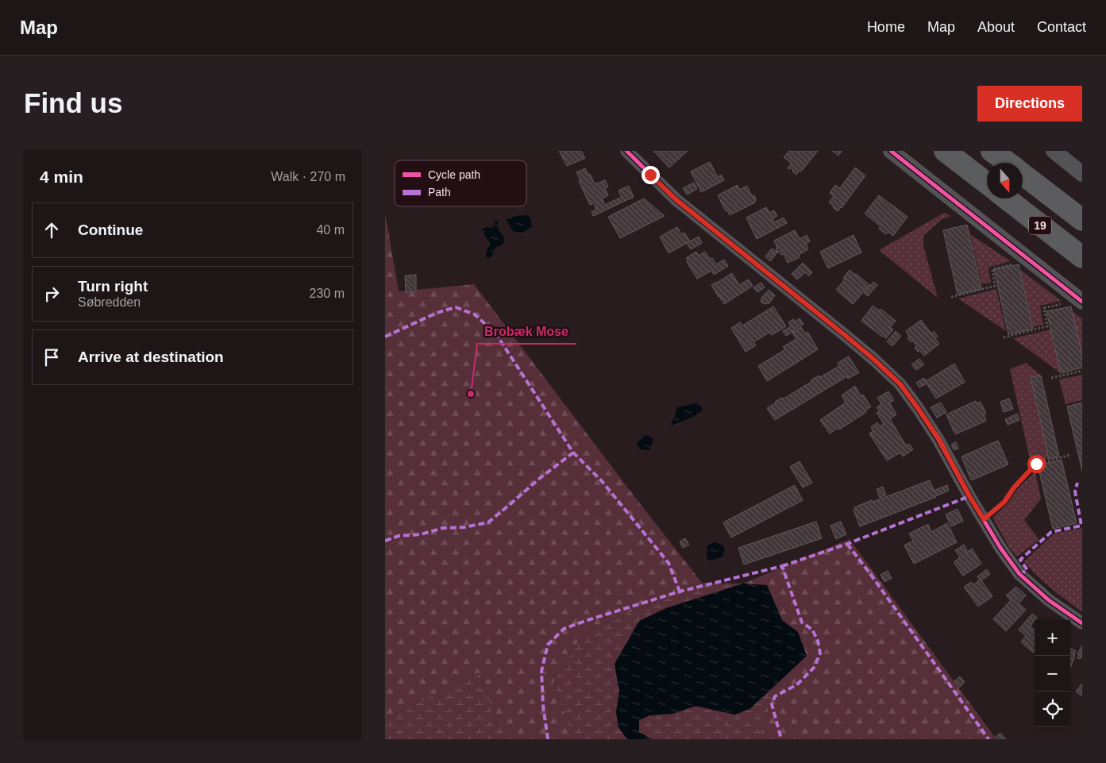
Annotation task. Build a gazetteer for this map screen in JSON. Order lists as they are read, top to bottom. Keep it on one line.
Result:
{"streets":{"highway":["19"]},"places":["Brobæk Mose"],"legend":["Cycle path","Path"],"north":"bottom","page":{"header":"Map","nav":["Home","Map","About","Contact"],"buttons":"Directions","title":"Find us","heading":["4 min","Walk · 270 m"],"list":[["Continue","40 m"],["Turn right","Søbredden","230 m"],"Arrive at destination"],"map_buttons":["+","−"]}}
